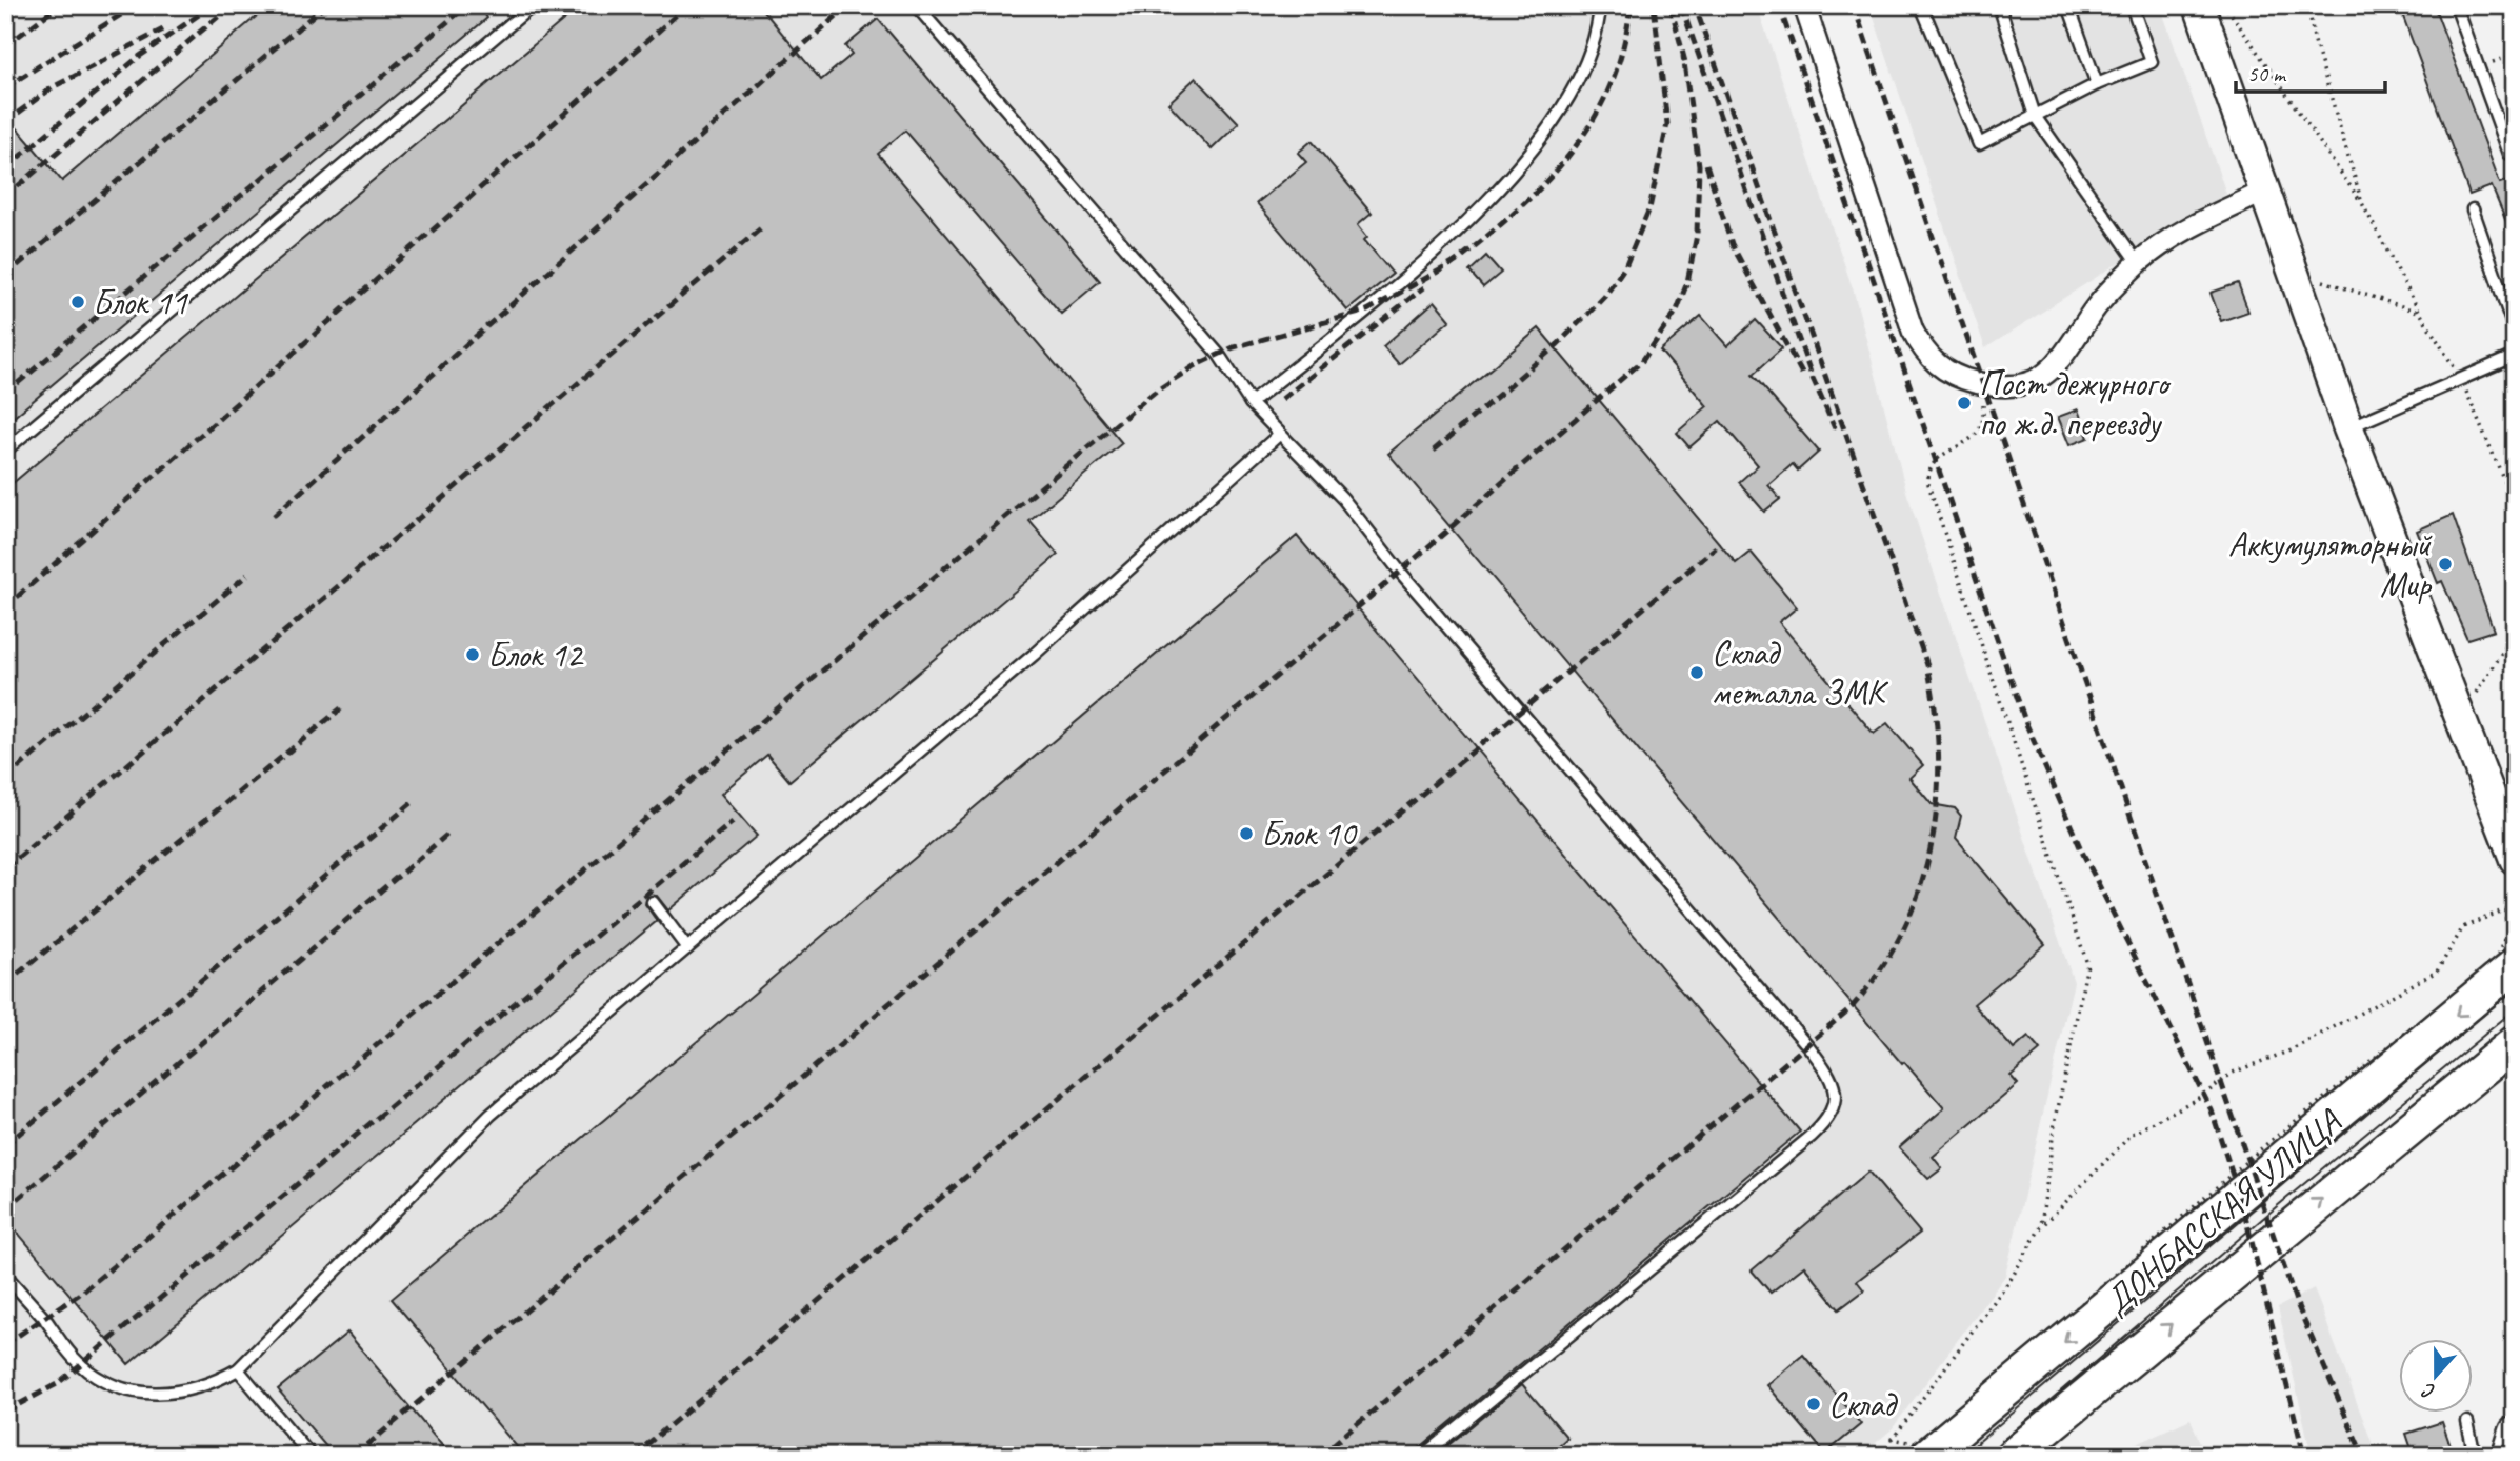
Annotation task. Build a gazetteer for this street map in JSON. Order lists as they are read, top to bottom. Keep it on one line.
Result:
{"streets":{"main road":["ДОНБАССКАЯ УЛИЦА"]},"places":["Блок 11","Пост дежурного по ж.д. переезду","Аккумуляторный Мир","Блок 12","Склад металла ЗМК","Блок 10","Склад"],"scale_bar":"50 m","north":"bottom"}
